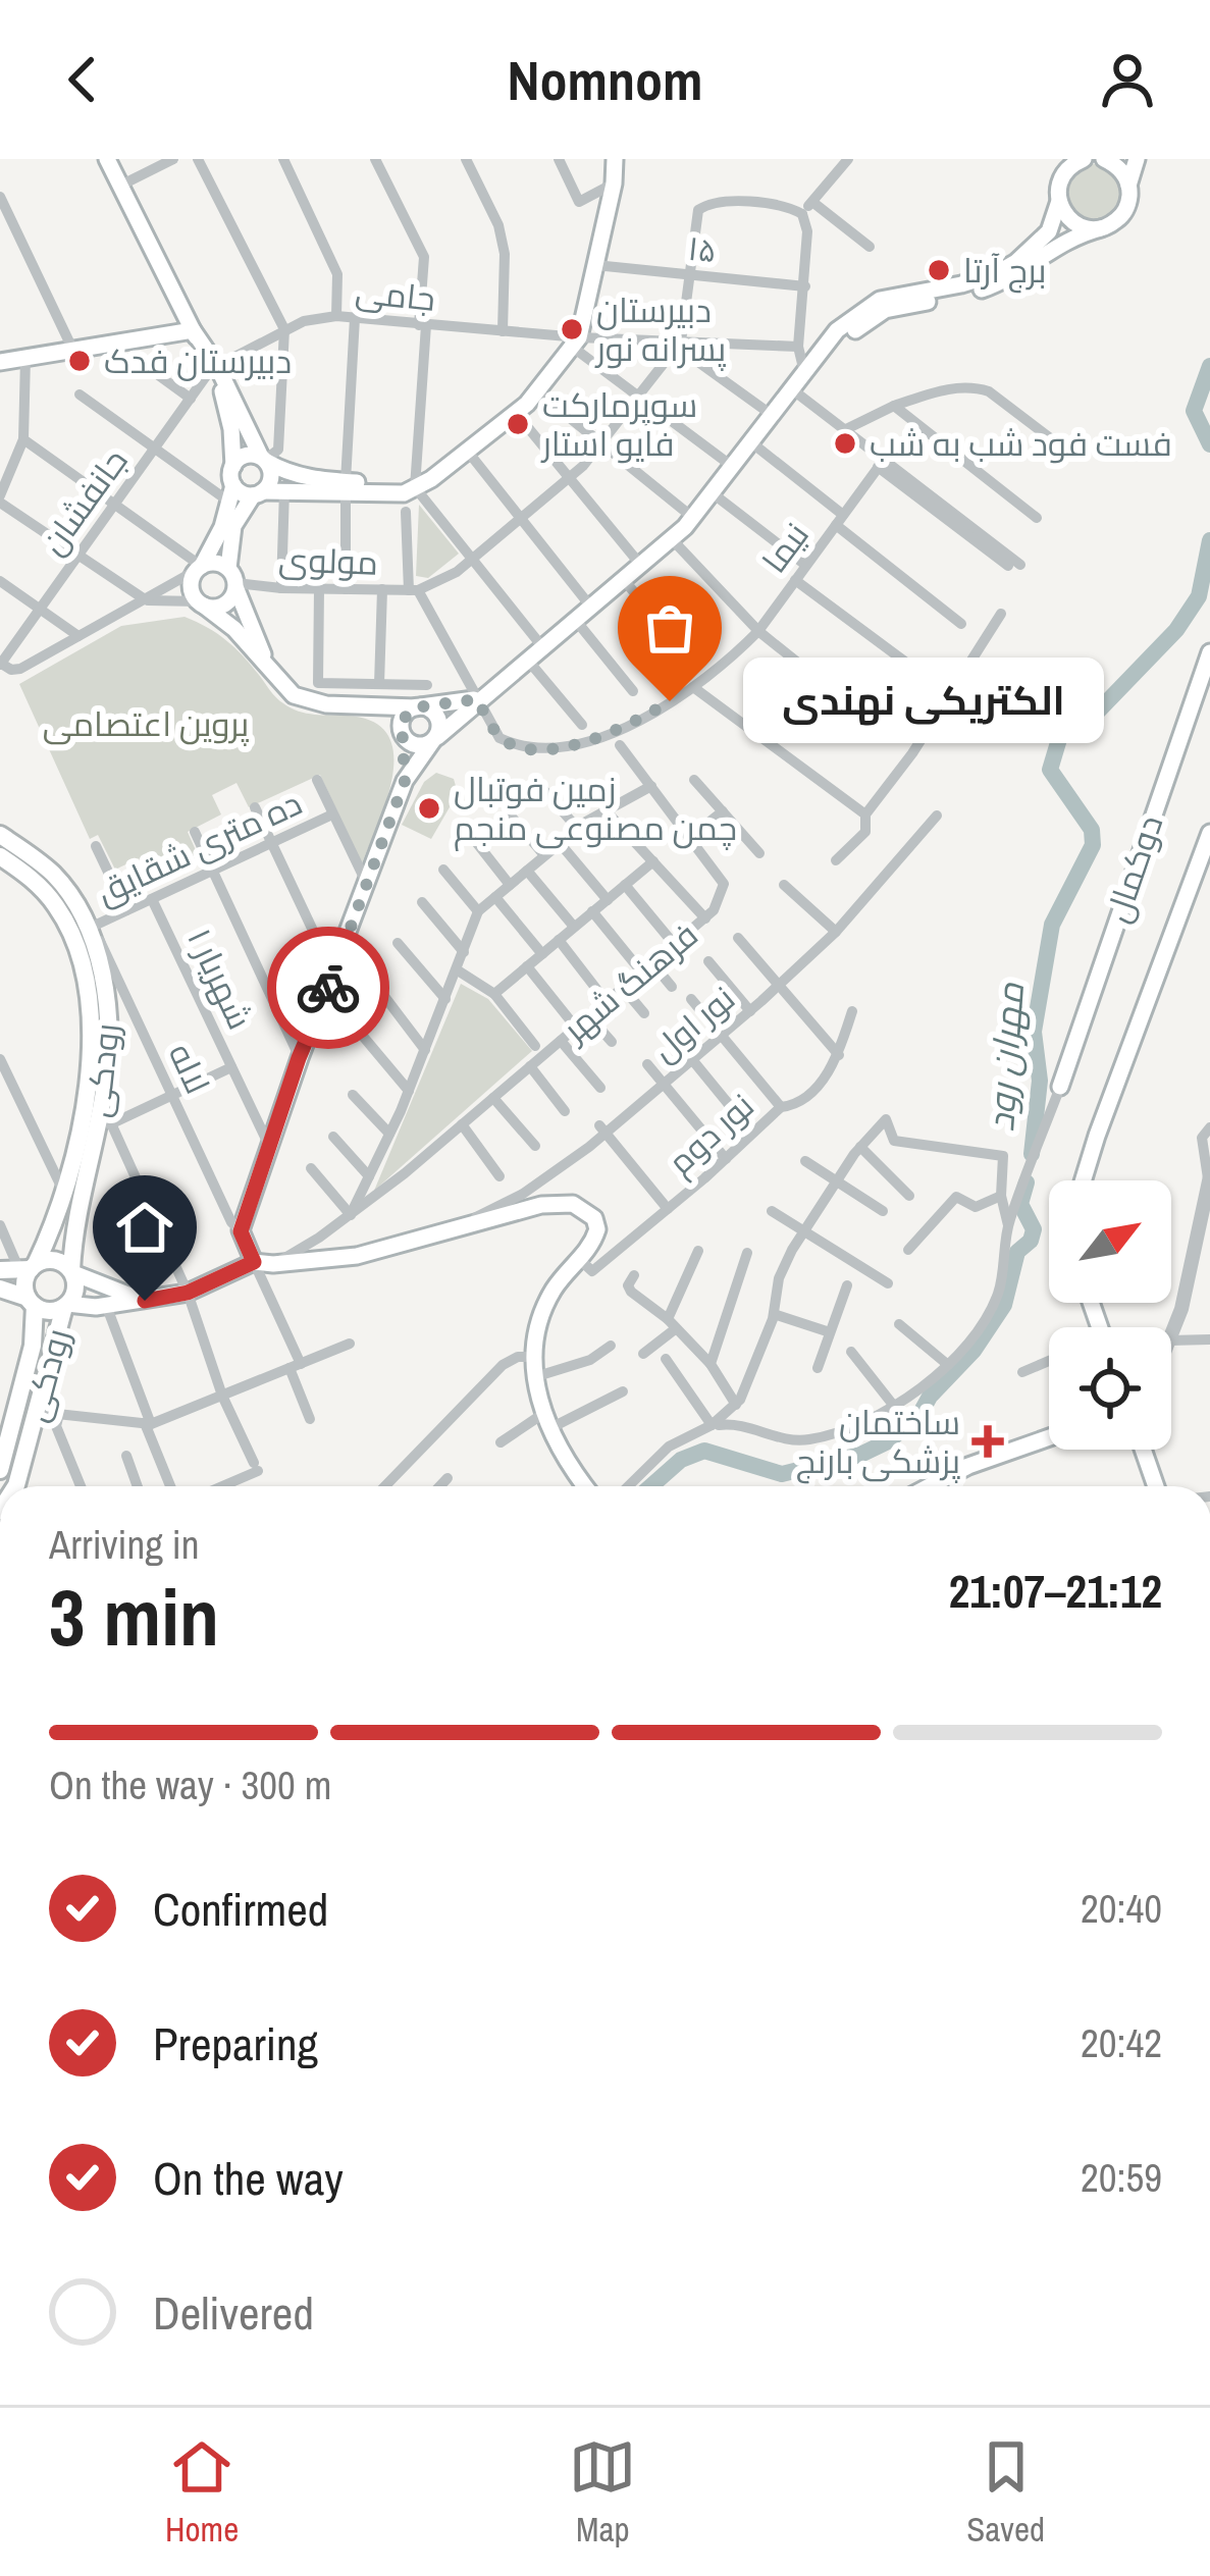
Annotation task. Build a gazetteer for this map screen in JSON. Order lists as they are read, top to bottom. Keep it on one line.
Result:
{"streets":{"main road":["دوکمال","رودکى","رودکی"],"street":["۱۵","جامی","جانفشان","نیما","مولوی","ده متری شقایق","شهریار ۱","فرهنگ شهر","نور اول","لاله","نور دوم"]},"crossings":[["جامی","جانفشان"],["نیما","مولوی"],["ده متری شقایق","شهریار ۱"],["ده متری شقایق","لاله"],["ده متری شقایق","رودکى"],["لاله","رودکى"],["رودکى","رودکی"]],"water":["مهران رود"],"parks":["پروین اعتصامى"],"places":{"other":["برج آرتا","دبیرستان پسرانه نور","دبیرستان فدک","سوپرمارکت فایو استار","فست فود شب به شب","الکتریکی نهندی","زمین فوتبال چمن مصنوعی منجم"],"health":["ساختمان پزشکی بارنج"]},"north":"top right","page":{"header":"Nomnom","bubble":"الکتریکی نهندی","heading":["3 min","Arriving in","21:07–21:12"],"bar":"On the way · 300 m","list":[["Confirmed","20:40"],["Preparing","20:42"],["On the way","20:59"],"Delivered"],"tabs":["Home","Map","Saved"]}}
